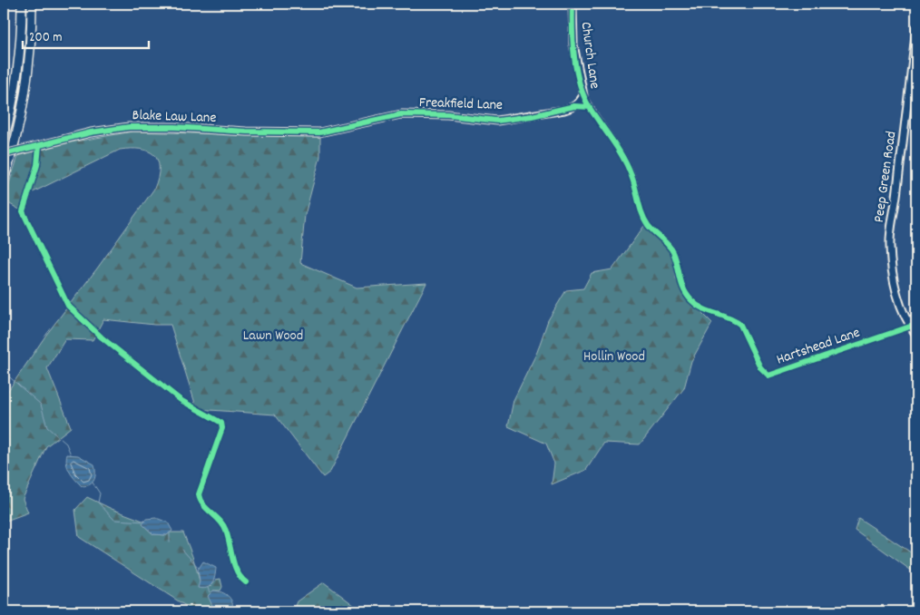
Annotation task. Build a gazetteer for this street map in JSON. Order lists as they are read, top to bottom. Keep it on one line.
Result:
{"streets":{"street":["Church Lane","Freakfield Lane","Blake Law Lane","Peep Green Road","Hartshead Lane"]},"crossings":[["Church Lane","Freakfield Lane"],["Church Lane","Hartshead Lane"],["Freakfield Lane","Blake Law Lane"],["Peep Green Road","Hartshead Lane"]],"parks":["Lawn Wood","Hollin Wood"],"scale_bar":"200 m"}
